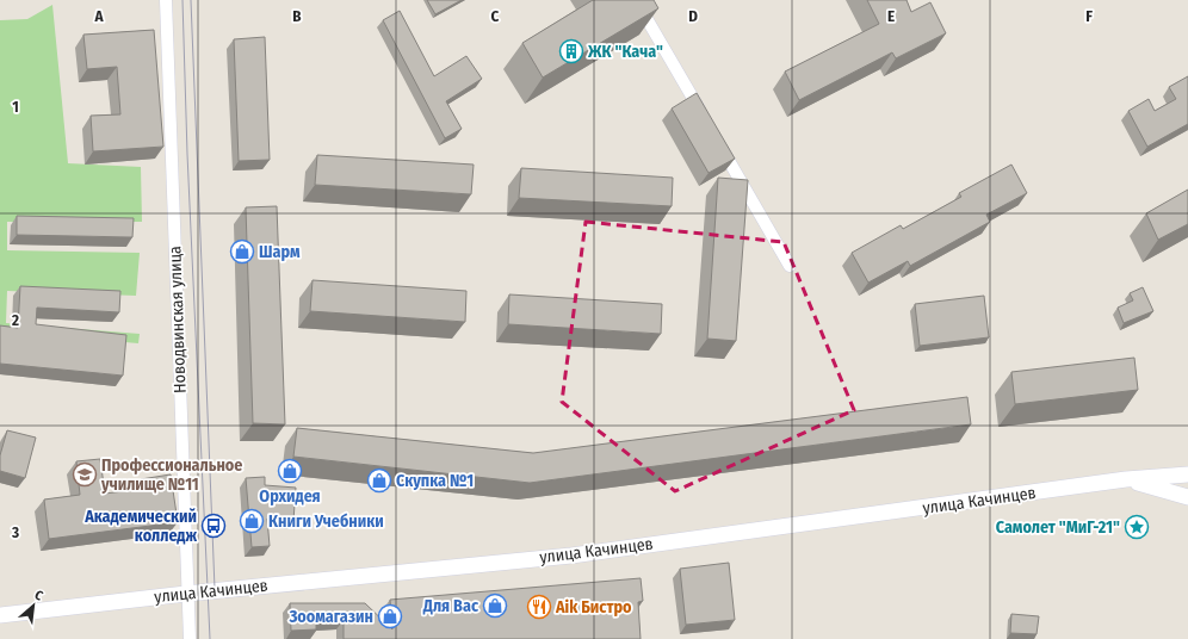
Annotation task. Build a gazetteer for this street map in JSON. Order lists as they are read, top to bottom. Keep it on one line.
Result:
{"streets":{"main road":["улица Качинцев"],"street":["Новодвинская улица"]},"crossings":[["Новодвинская улица","улица Качинцев"]],"places":{"building":["ЖК \"Кача\""],"shop":["Шарм","Орхидея","Скупка №1","Книги Учебники","Для Вас","Зоомагазин"],"school or university":["Профессиональное училище №11"],"bus stop":["Академический колледж"],"place":["Самолет \"МиГ-21\""],"restaurant":["Aik Бистро"]},"north":"top right","grid":{"columns":["A","B","C","D","E","F"],"rows":["1","2","3"]}}
